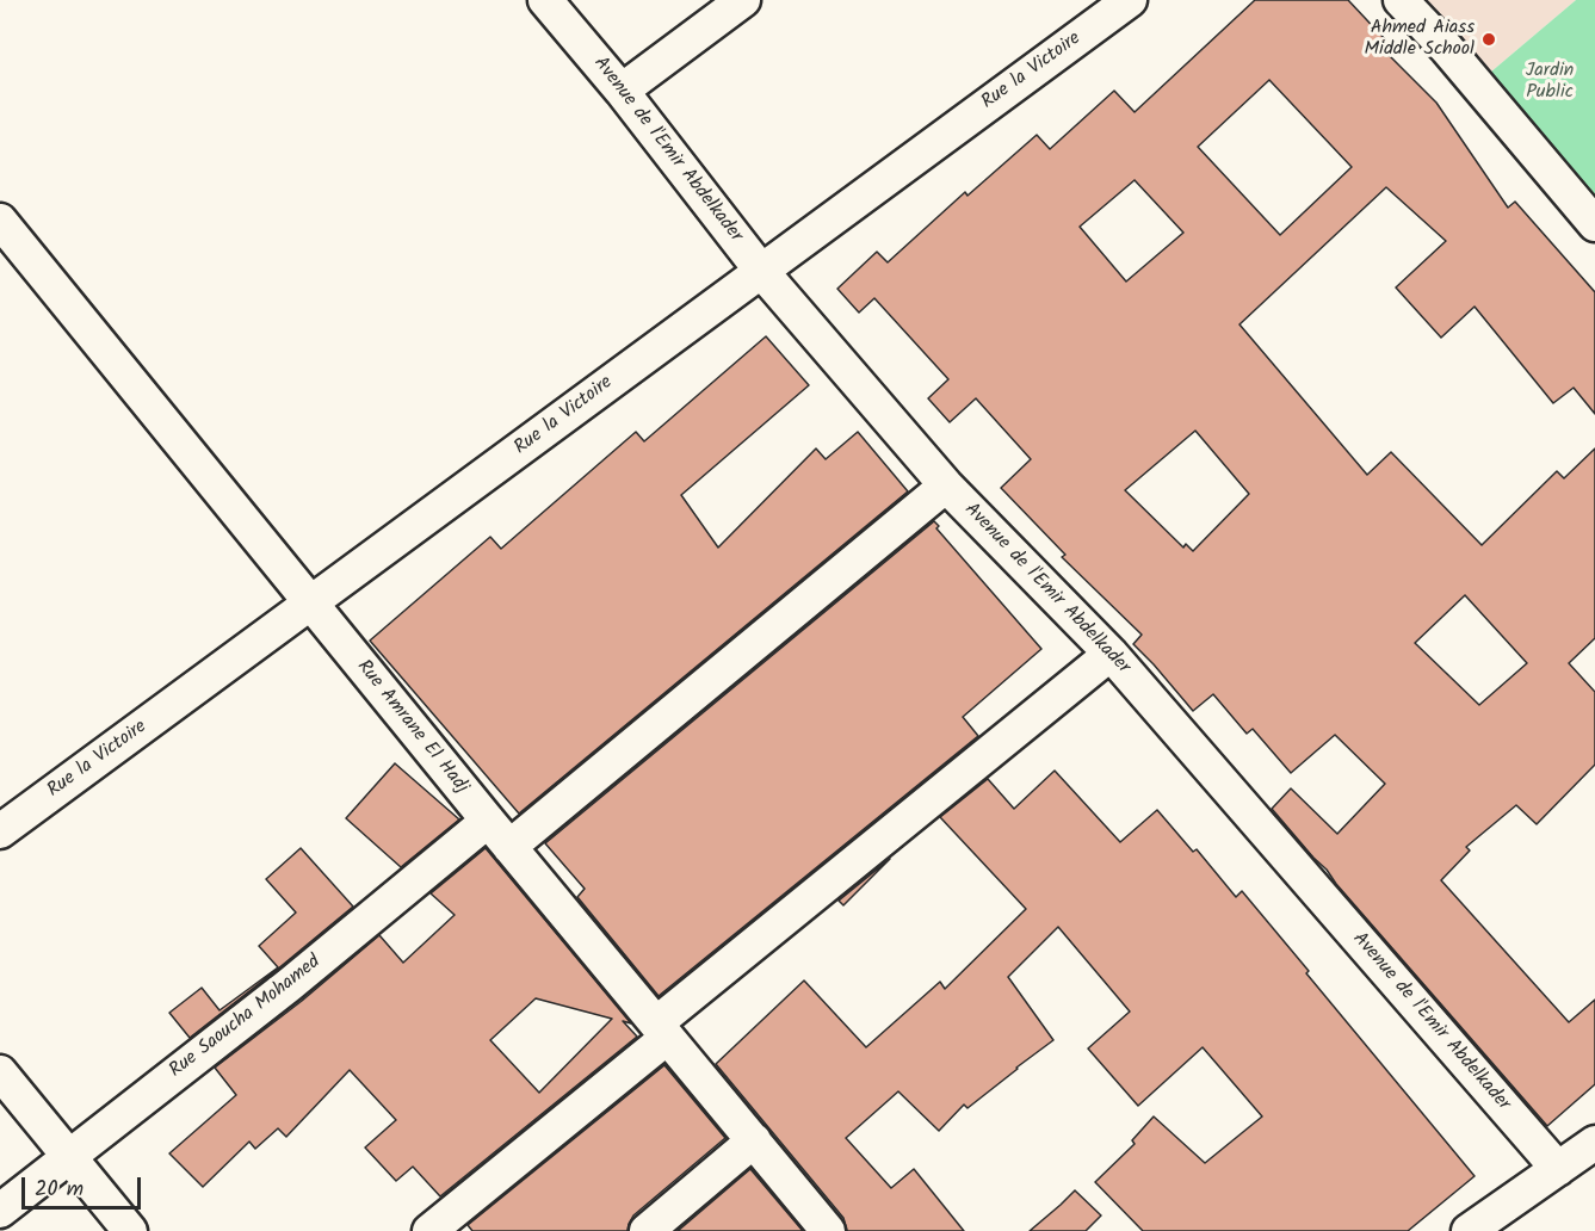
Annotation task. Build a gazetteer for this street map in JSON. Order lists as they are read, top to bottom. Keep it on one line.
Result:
{"streets":{"street":["Rue la Victoire","Avenue de l'Emir Abdelkader","Rue Amrane El Hadj","Rue Saoucha Mohamed"]},"crossings":[["Rue la Victoire","Avenue de l'Emir Abdelkader"],["Rue la Victoire","Rue Amrane El Hadj"],["Rue Amrane El Hadj","Rue Saoucha Mohamed"]],"parks":["Jardin Public"],"places":["Ahmed Aiass Middle School"],"scale_bar":"20 m"}
